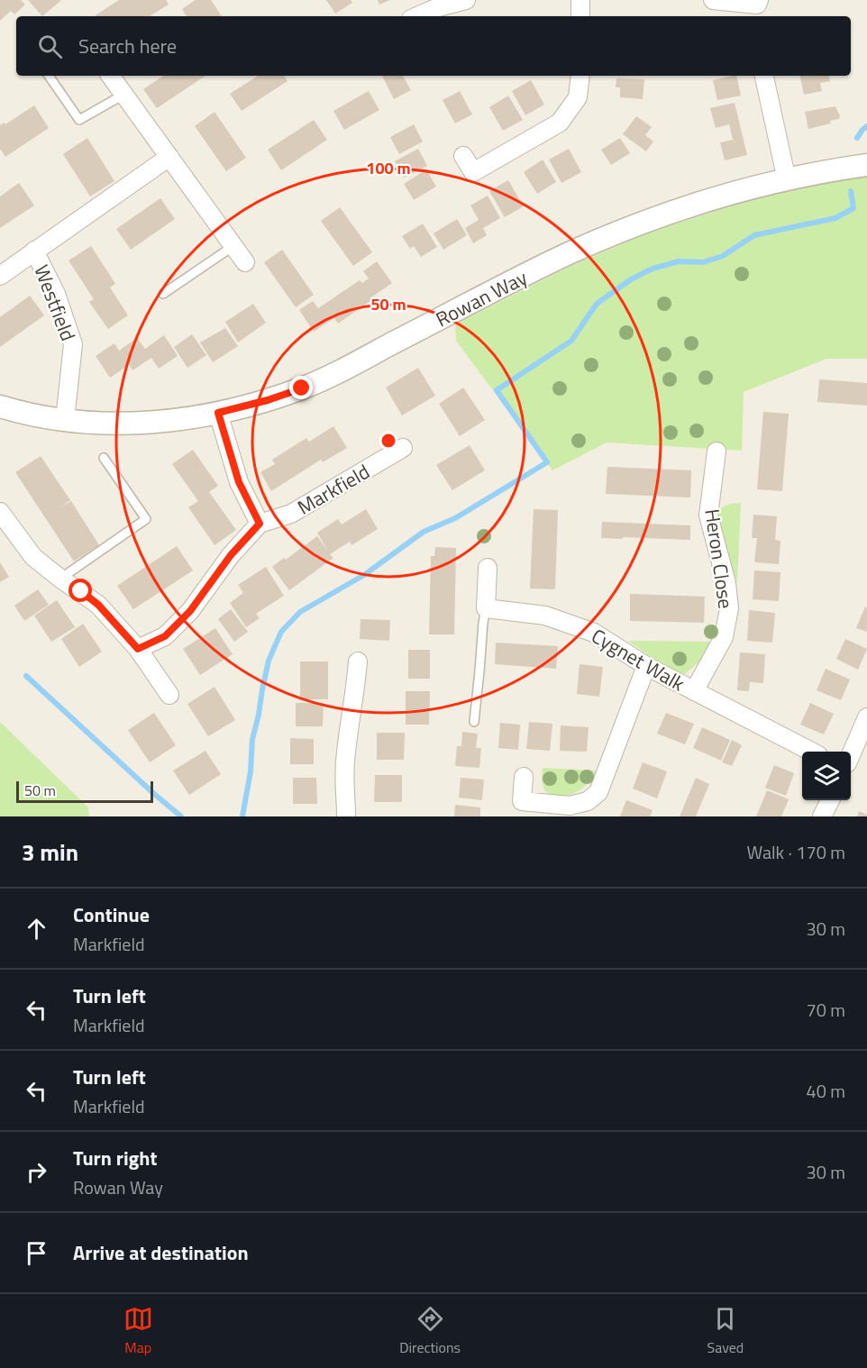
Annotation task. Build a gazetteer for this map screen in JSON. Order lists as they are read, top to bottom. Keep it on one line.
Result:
{"streets":{"street":["Rowan Way","Westfield","Markfield","Heron Close","Cygnet Walk"]},"crossings":[["Rowan Way","Westfield"],["Heron Close","Cygnet Walk"]],"scale_bar":"50 m","page":{"search":"Search here","scale":"50 m","heading":["3 min","Walk · 170 m"],"list":[["Continue","Markfield","30 m"],["Turn left","Markfield","70 m"],["Turn left","Markfield","40 m"],["Turn right","Rowan Way","30 m"],"Arrive at destination"],"nav":["Map","Directions","Saved"]},"rings":["100 m","50 m"]}
